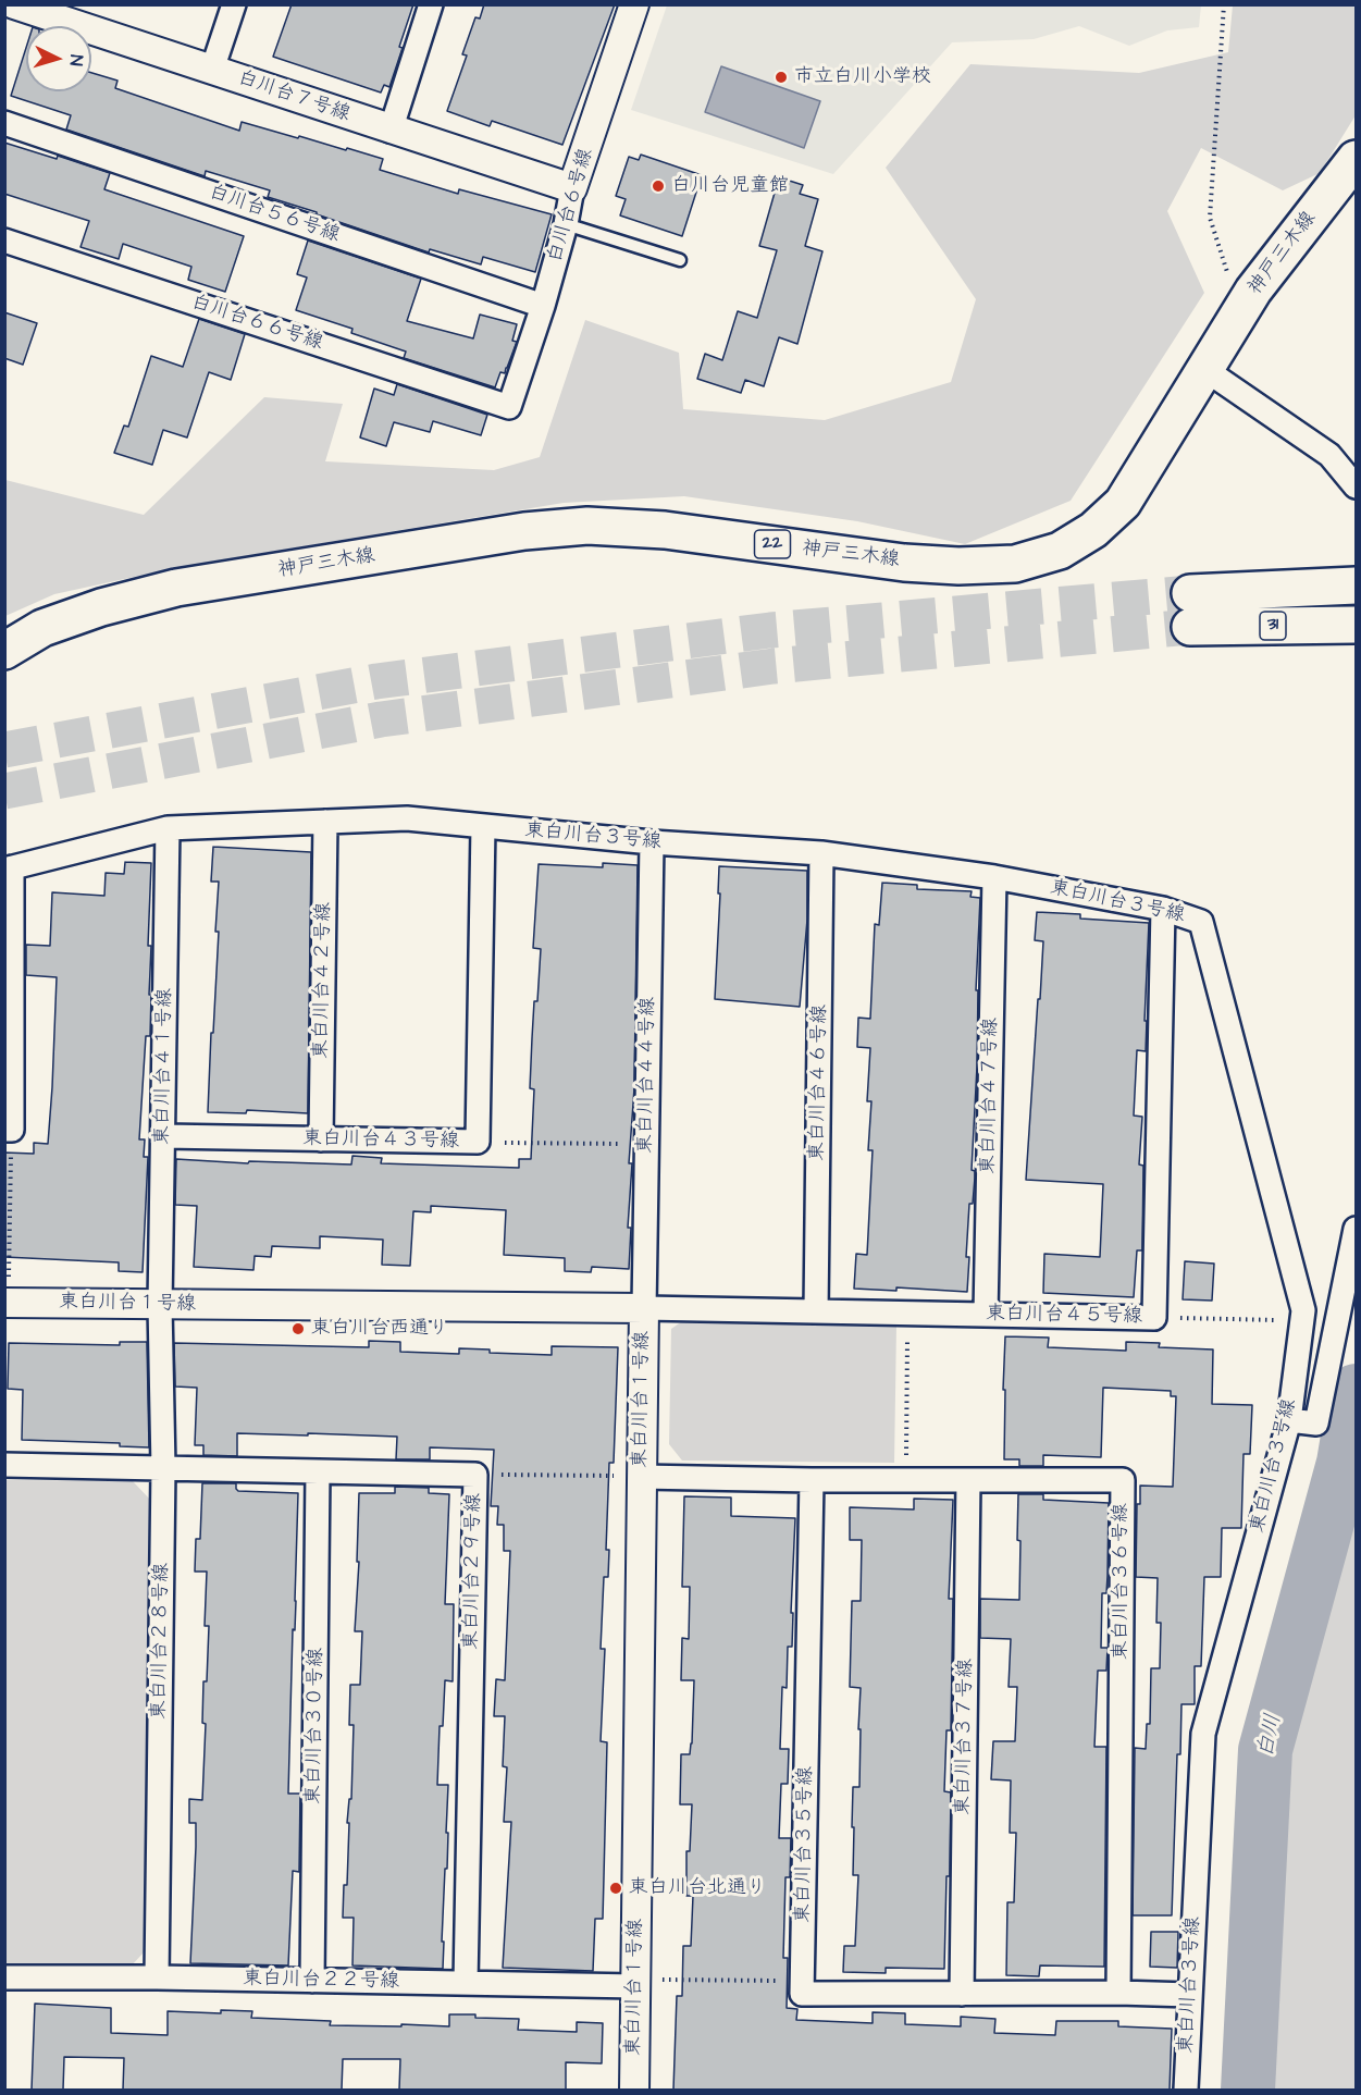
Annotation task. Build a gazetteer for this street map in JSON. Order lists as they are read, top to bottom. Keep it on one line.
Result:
{"streets":{"main road":["神戸三木線","22","31"],"street":["白川台７号線","白川台６号線","白川台５６号線","白川台６６号線","東白川台３号線","東白川台４２号線","東白川台４１号線","東白川台４４号線","東白川台４６号線","東白川台４７号線","東白川台４３号線","東白川台１号線","東白川台４５号線","東白川台２９号線","東白川台３６号線","東白川台２８号線","東白川台３０号線","東白川台３７号線","東白川台３５号線","東白川台２２号線"]},"crossings":[["白川台７号線","白川台６号線"],["白川台６号線","白川台５６号線"],["白川台６号線","白川台６６号線"],["東白川台３号線","東白川台４２号線"],["東白川台３号線","東白川台４１号線"],["東白川台３号線","東白川台４４号線"],["東白川台３号線","東白川台４６号線"],["東白川台３号線","東白川台４７号線"],["東白川台３号線","東白川台４３号線"],["東白川台３号線","東白川台４５号線"],["東白川台４２号線","東白川台４３号線"],["東白川台４１号線","東白川台４３号線"],["東白川台４１号線","東白川台１号線"],["東白川台４１号線","東白川台２８号線"],["東白川台４４号線","東白川台１号線"],["東白川台４４号線","東白川台４５号線"],["東白川台４６号線","東白川台４５号線"],["東白川台４７号線","東白川台４５号線"],["東白川台１号線","東白川台４５号線"],["東白川台１号線","東白川台２８号線"],["東白川台１号線","東白川台２２号線"],["東白川台２９号線","東白川台２８号線"],["東白川台２９号線","東白川台３０号線"],["東白川台２９号線","東白川台２２号線"],["東白川台３６号線","東白川台３７号線"],["東白川台３６号線","東白川台３５号線"],["東白川台２８号線","東白川台２２号線"],["東白川台３０号線","東白川台２２号線"]],"water":["白川"],"places":["市立白川小学校","白川台児童館","東白川台西通り","東白川台北通り"],"north":"right"}
